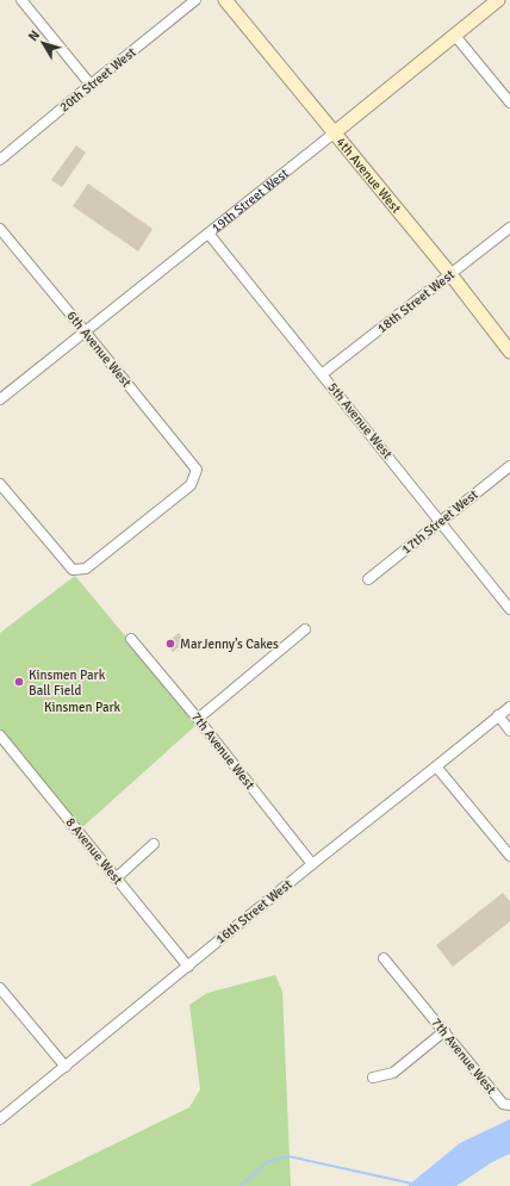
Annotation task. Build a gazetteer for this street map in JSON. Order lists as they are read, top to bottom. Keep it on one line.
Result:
{"streets":{"street":["20th Street West","4th Avenue West","19th Street West","18th Street West","6th Avenue West","5th Avenue West","17th Street West","7th Avenue West","8 Avenue West","16th Street West"]},"crossings":[["4th Avenue West","19th Street West"],["4th Avenue West","18th Street West"],["19th Street West","6th Avenue West"],["19th Street West","5th Avenue West"],["18th Street West","5th Avenue West"],["5th Avenue West","17th Street West"],["7th Avenue West","16th Street West"],["8 Avenue West","16th Street West"]],"parks":["Kinsmen Park"],"places":["MarJenny’s Cakes","Kinsmen Park Ball Field"],"north":"top left"}
